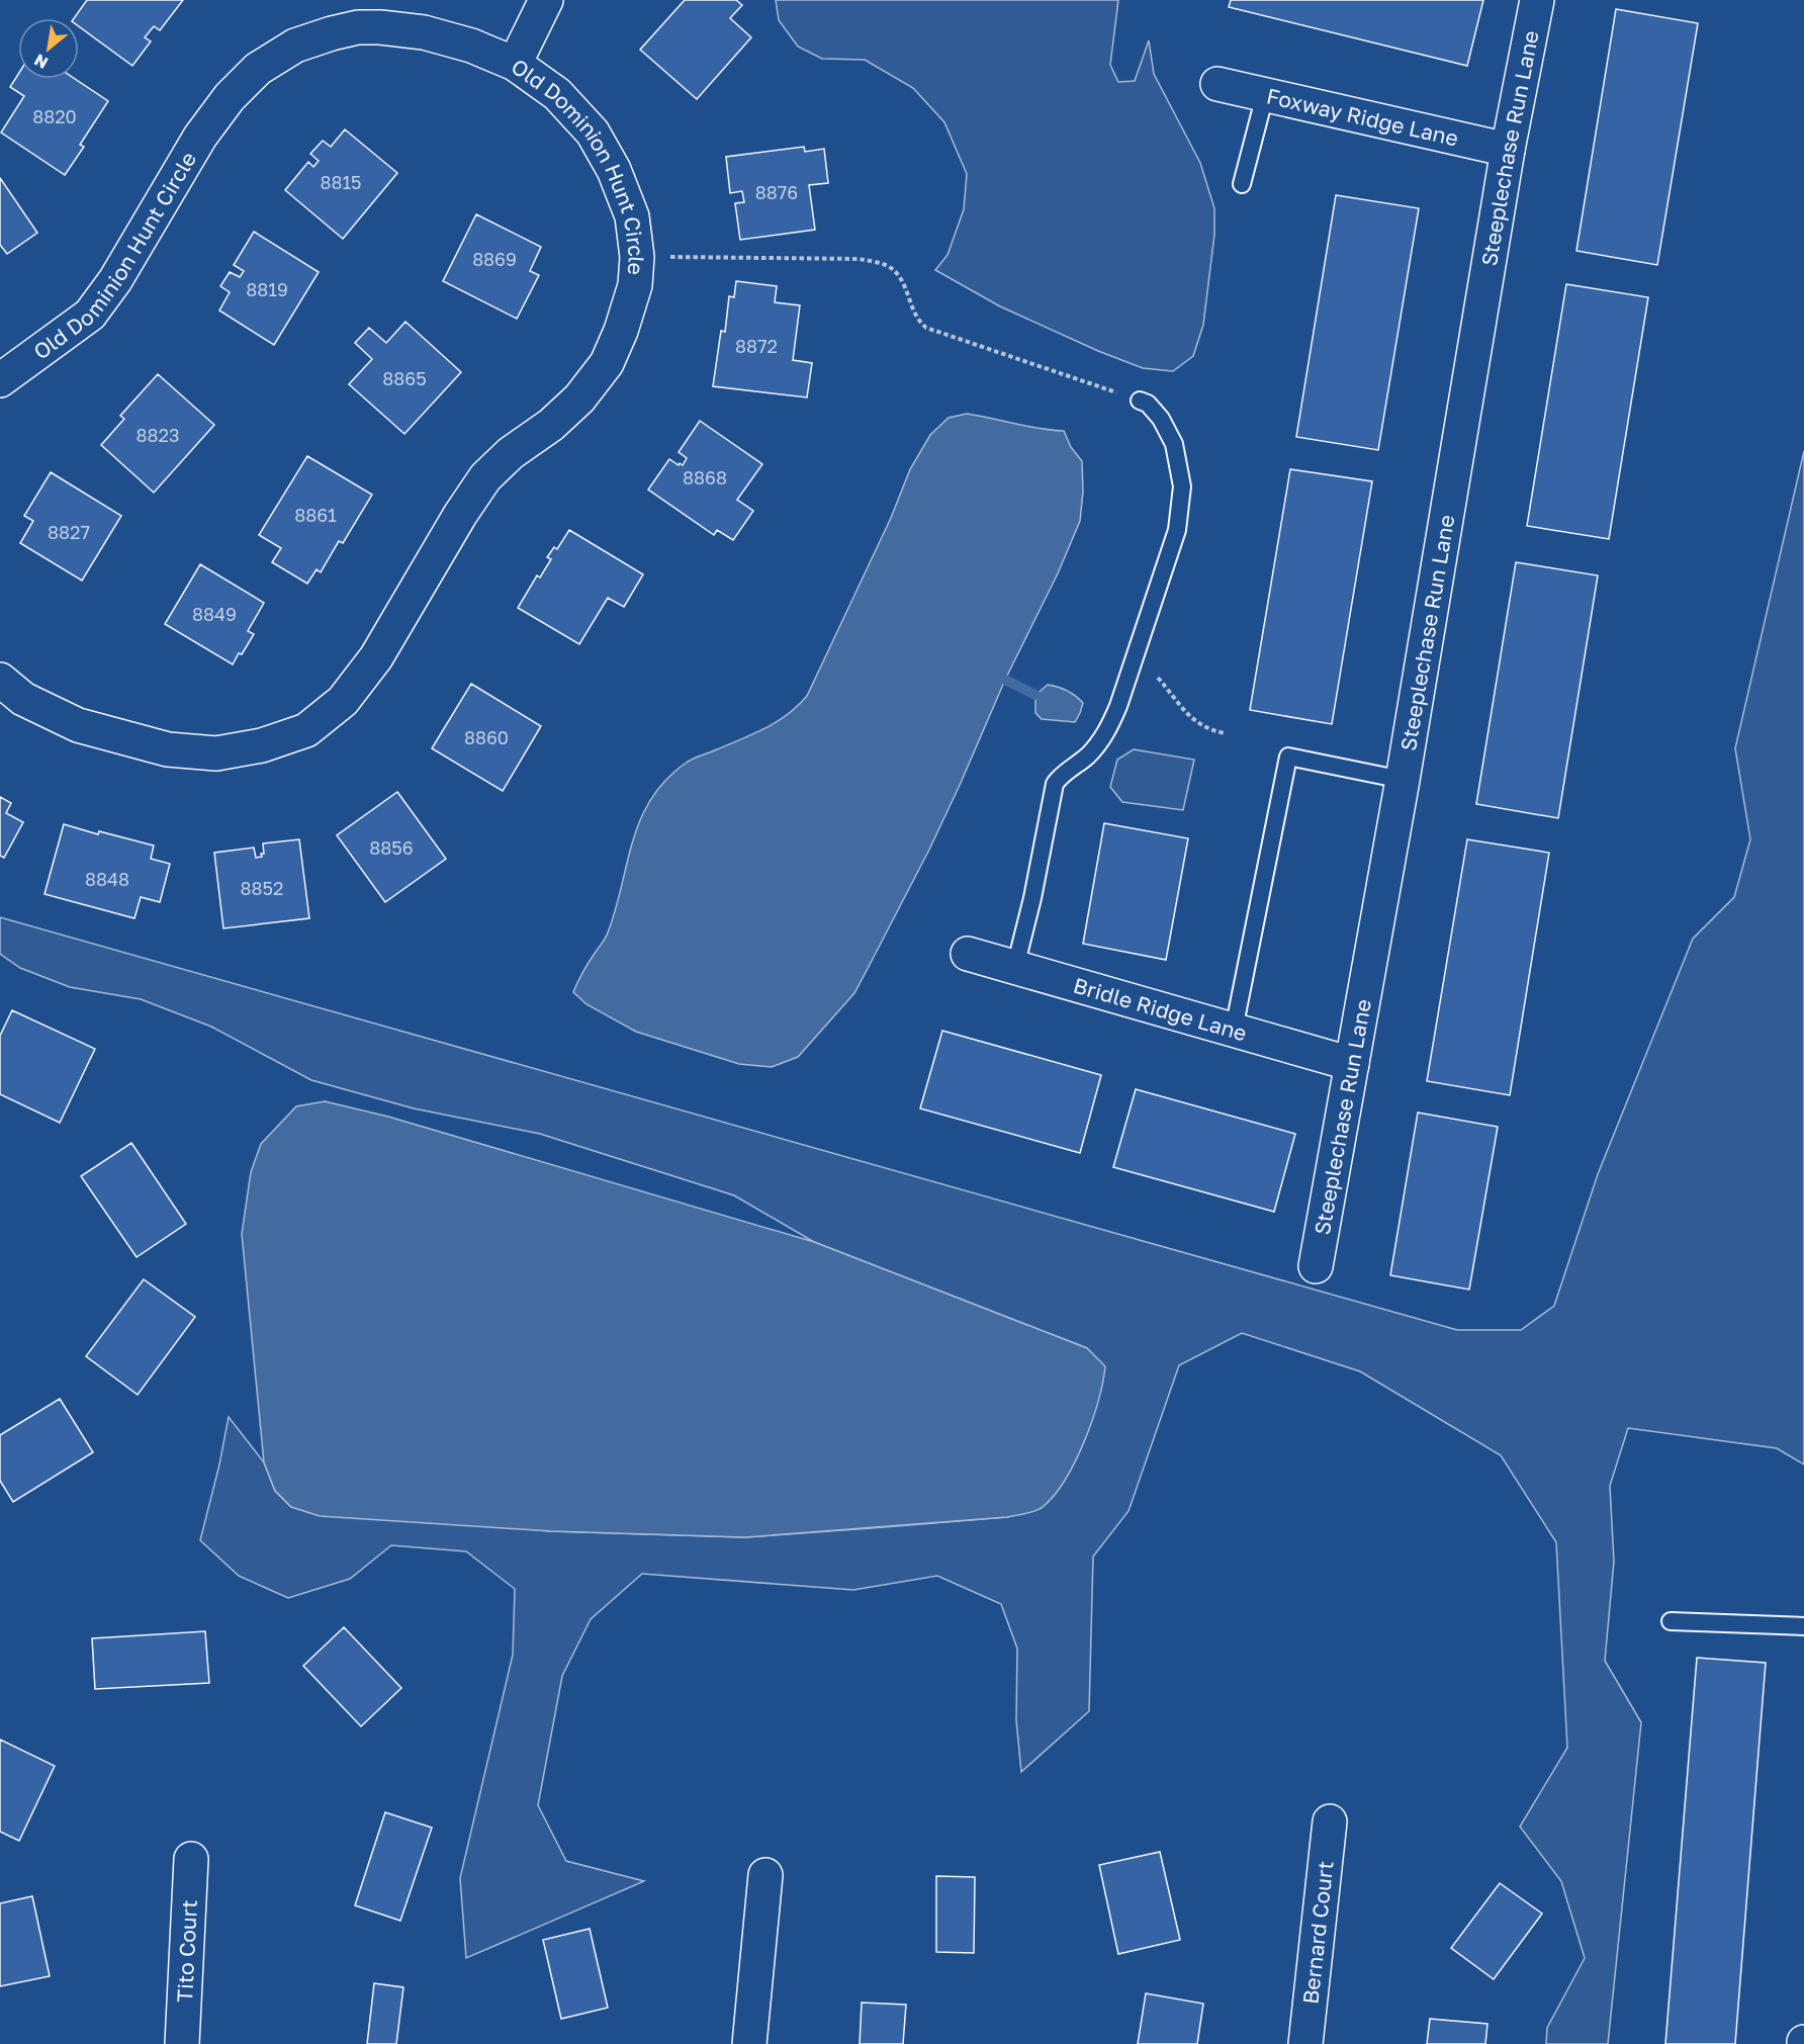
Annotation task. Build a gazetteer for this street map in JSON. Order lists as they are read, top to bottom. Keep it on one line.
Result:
{"streets":{"street":["Foxway Ridge Lane","Steeplechase Run Lane","Old Dominion Hunt Circle","Bridle Ridge Lane","Bernard Court","Tito Court"]},"crossings":[["Foxway Ridge Lane","Steeplechase Run Lane"],["Steeplechase Run Lane","Bridle Ridge Lane"]],"house_numbers":["8820","8815","8876","8869","8819","8872","8865","8823","8868","8861","8827","8849","8860","8856","8848","8852"],"north":"bottom left"}
